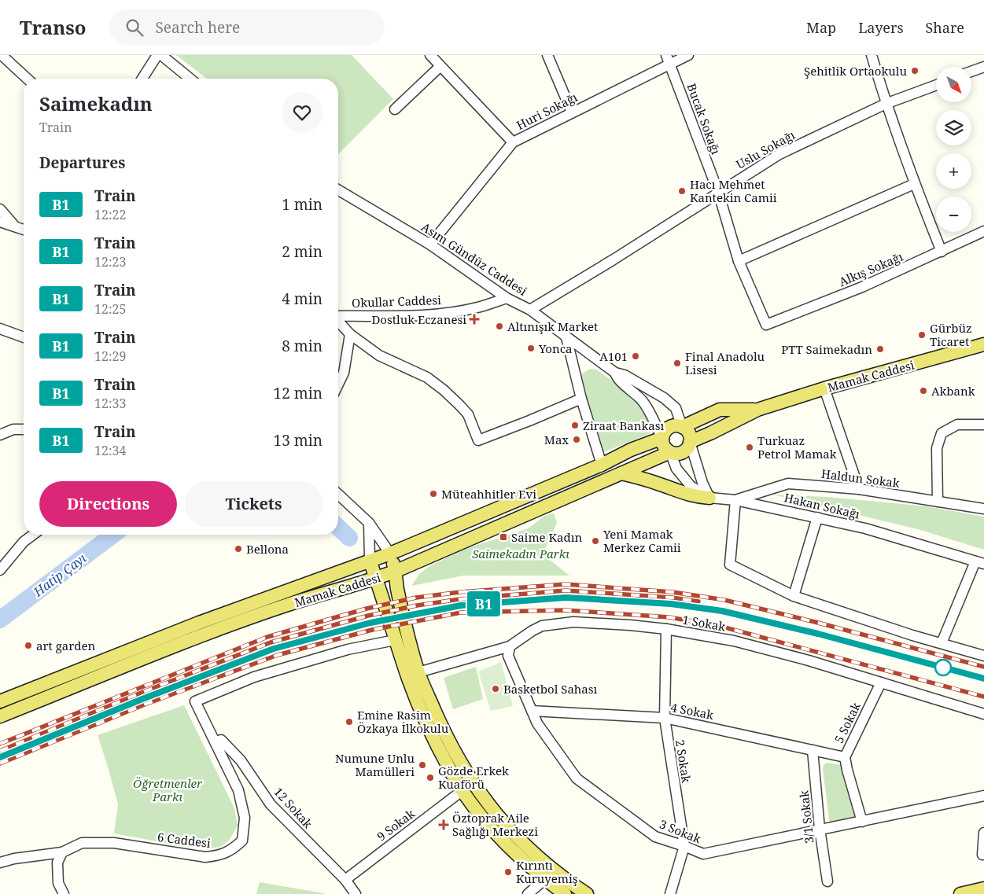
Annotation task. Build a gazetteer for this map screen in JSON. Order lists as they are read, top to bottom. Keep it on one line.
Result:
{"streets":{"main road":["Mamak Caddesi"],"street":["Huri Sokağı","Bucak Sokağı","Uslu Sokağı","Asım Gündüz Caddesi","Alkış Sokağı","Okullar Caddesi","Haldun Sokak","Hakan Sokağı","1 Sokak","4 Sokak","5 Sokak","2 Sokak","12 Sokak","3/1 Sokak","9 Sokak","3 Sokak","6 Caddesi"]},"crossings":[["Huri Sokağı","Bucak Sokağı"],["Huri Sokağı","Asım Gündüz Caddesi"],["Bucak Sokağı","Uslu Sokağı"],["Bucak Sokağı","Alkış Sokağı"],["Uslu Sokağı","Asım Gündüz Caddesi"],["Asım Gündüz Caddesi","Okullar Caddesi"],["Asım Gündüz Caddesi","Mamak Caddesi"],["Haldun Sokak","Hakan Sokağı"],["1 Sokak","5 Sokak"],["1 Sokak","2 Sokak"],["1 Sokak","3 Sokak"],["4 Sokak","5 Sokak"],["4 Sokak","2 Sokak"],["4 Sokak","3/1 Sokak"],["4 Sokak","3 Sokak"],["5 Sokak","3 Sokak"],["2 Sokak","3 Sokak"],["12 Sokak","9 Sokak"],["12 Sokak","6 Caddesi"],["3/1 Sokak","3 Sokak"]],"water":["Hatip Çayı"],"parks":["Saimekadın Parkı","Öğretmenler Parkı"],"places":{"other":["Şehitlik Ortaokulu","Hacı Mehmet Kantekin Camii","Altınışık Market","Gürbüz Ticaret","Yonca","PTT Saimekadın","A101","Final Anadolu Lisesi","Akbank","Ziraat Bankası","Max","Turkuaz Petrol Mamak","Müteahhitler Evi","Yeni Mamak Merkez Camii","Bellona","art garden","Basketbol Sahası","Emine Rasim Özkaya İlkokulu","Numune Unlu Mamülleri","Gözde Erkek Kuaförü","Kırıntı Kuruyemiş"],"health":["Dostluk Eczanesi","Öztoprak Aile Sağlığı Merkezi"],"transit":["Saime Kadın"]},"north":"bottom right","page":{"header":"Transo","search":"Search here","nav":["Map","Layers","Share"],"on_map":"B1","map_buttons":["+","−"],"heading":[["Saimekadın","Train"],"Departures"],"list":[{"mark":"B1","name":"Train","note":"12:22","value":"1 min"},{"mark":"B1","name":"Train","note":"12:23","value":"2 min"},{"mark":"B1","name":"Train","note":"12:25","value":"4 min"},{"mark":"B1","name":"Train","note":"12:29","value":"8 min"},{"mark":"B1","name":"Train","note":"12:33","value":"12 min"},{"mark":"B1","name":"Train","note":"12:34","value":"13 min"}],"buttons":["Directions","Tickets"]}}
